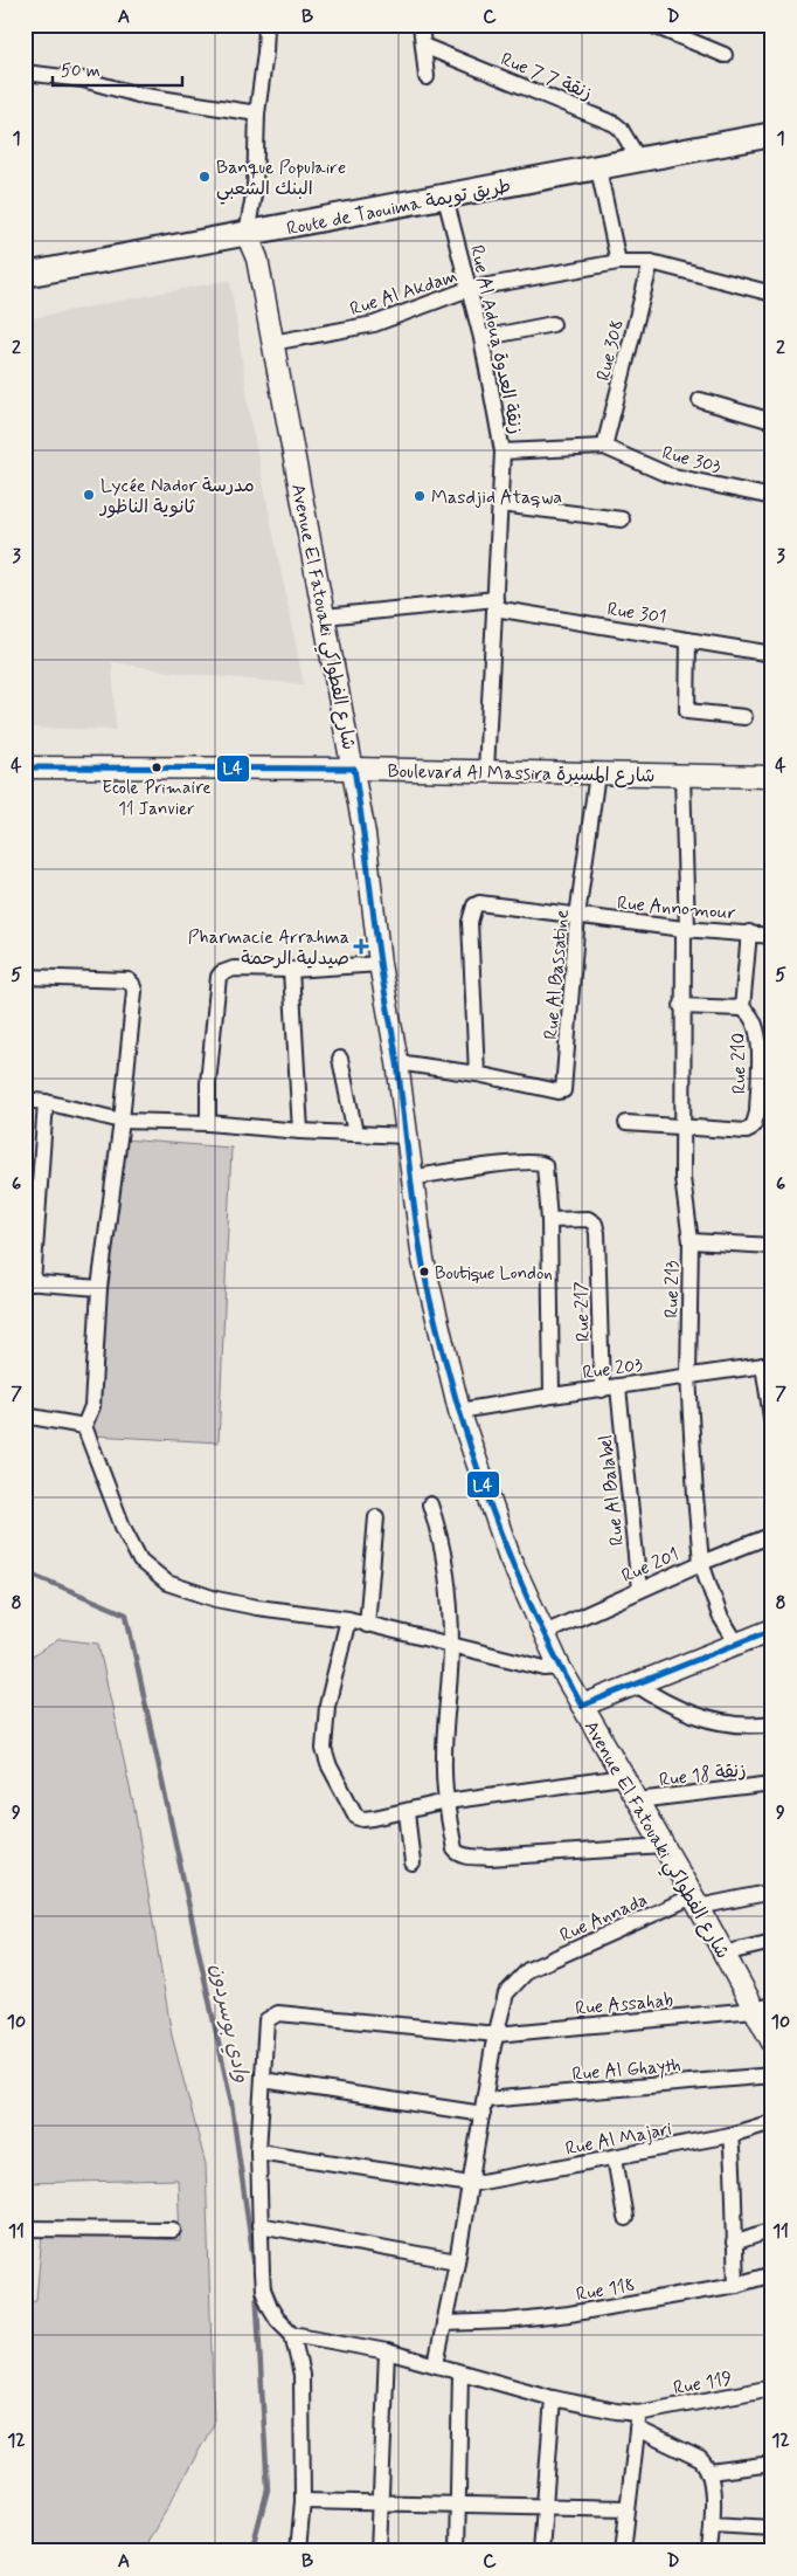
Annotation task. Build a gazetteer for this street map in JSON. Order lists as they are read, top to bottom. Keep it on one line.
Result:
{"streets":{"main road":["Route de Taouima طريق تويمة","Avenue El Fatouaki شارع الفطواكي","Boulevard Al Massira شارع المسيرة"],"street":["Rue 7 زنقة 7","Rue Al Akdam","Rue Al Adoua زنقة العدوة","Rue 308","Rue 303","Rue 301","Rue Annomour","Rue Al Bassatine","Rue 210","Rue 213","Rue 217","Rue 203","Rue Al Balabel","Rue 201","Rue 18 زنقة","Rue Annada","Rue Assahab","Rue Al Ghayth","Rue Al Majari","Rue 118","Rue 119"]},"crossings":[["Rue 7 زنقة 7","Route de Taouima طريق تويمة"],["Route de Taouima طريق تويمة","Rue Al Adoua زنقة العدوة"],["Route de Taouima طريق تويمة","Avenue El Fatouaki شارع الفطواكي"],["Rue Al Akdam","Rue Al Adoua زنقة العدوة"],["Rue Al Akdam","Rue 308"],["Rue Al Akdam","Avenue El Fatouaki شارع الفطواكي"],["Rue Al Adoua زنقة العدوة","Rue 301"],["Rue Al Adoua زنقة العدوة","Boulevard Al Massira شارع المسيرة"],["Rue 308","Rue 303"],["Rue 301","Avenue El Fatouaki شارع الفطواكي"],["Avenue El Fatouaki شارع الفطواكي","Boulevard Al Massira شارع المسيرة"],["Avenue El Fatouaki شارع الفطواكي","Rue 203"],["Avenue El Fatouaki شارع الفطواكي","Rue 201"],["Avenue El Fatouaki شارع الفطواكي","Rue 18 زنقة"],["Avenue El Fatouaki شارع الفطواكي","Rue Annada"],["Avenue El Fatouaki شارع الفطواكي","Rue Assahab"],["Boulevard Al Massira شارع المسيرة","Rue Al Bassatine"],["Boulevard Al Massira شارع المسيرة","Rue 213"],["Rue Annomour","Rue Al Bassatine"],["Rue Annomour","Rue 210"],["Rue Annomour","Rue 213"],["Rue 210","Rue 213"],["Rue 213","Rue 203"],["Rue 213","Rue 201"],["Rue 217","Rue 203"],["Rue 203","Rue Al Balabel"],["Rue Al Balabel","Rue 201"],["Rue Annada","Rue Assahab"],["Rue Assahab","Rue Al Ghayth"]],"water":["وادي بوسردون"],"places":{"other":["Banque Populaire البنك الشعبي","Lycée Nador مدرسة ثانوية الناظور","Masdjid Ataqwa","Ecole Primaire 11 Janvier","Boutique London"],"health":["Pharmacie Arrahma صيدلية الرحمة"]},"lines":["transit line L4"],"scale_bar":"50 m","grid":{"columns":["A","B","C","D"],"rows":["1","2","3","4","5","6","7","8","9","10","11","12"]}}
